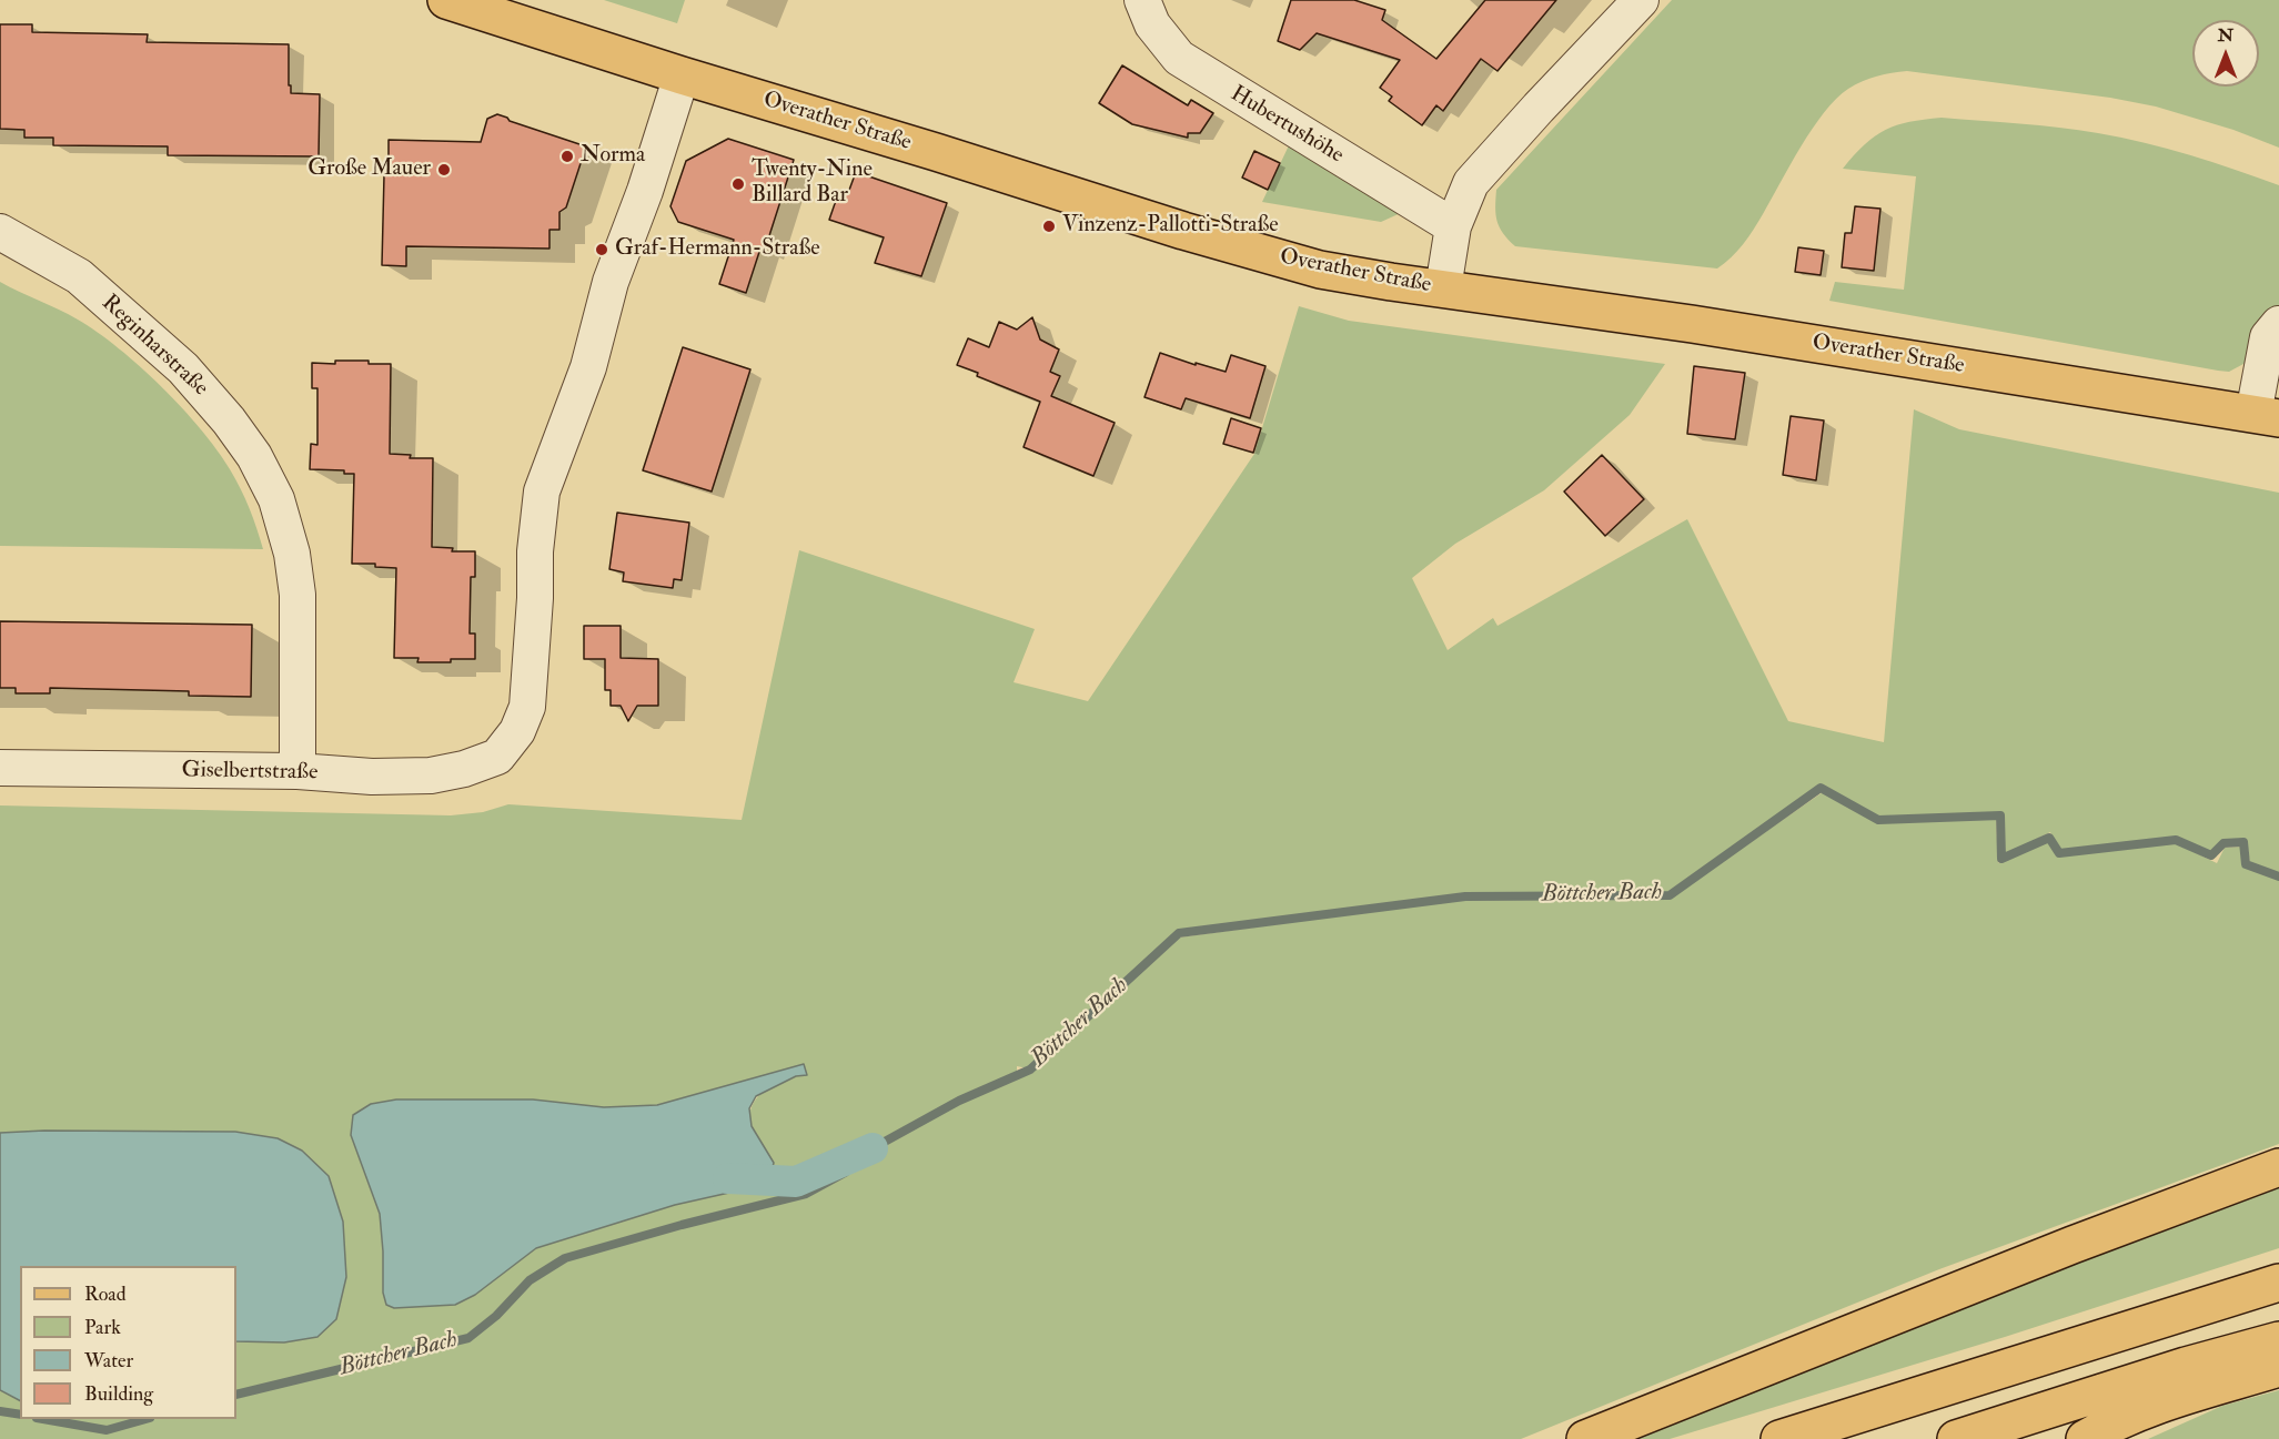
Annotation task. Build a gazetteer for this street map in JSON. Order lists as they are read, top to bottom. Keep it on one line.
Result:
{"streets":{"main road":["Overather Straße"],"street":["Hubertushöhe","Reginharstraße","Giselbertstraße"]},"crossings":[["Overather Straße","Giselbertstraße"],["Reginharstraße","Giselbertstraße"]],"water":["Böttcher Bach"],"places":["Norma","Große Mauer","Twenty-Nine Billard Bar","Vinzenz-Pallotti-Straße","Graf-Hermann-Straße"],"legend":["Road","Park","Water","Building"],"north":"top"}
